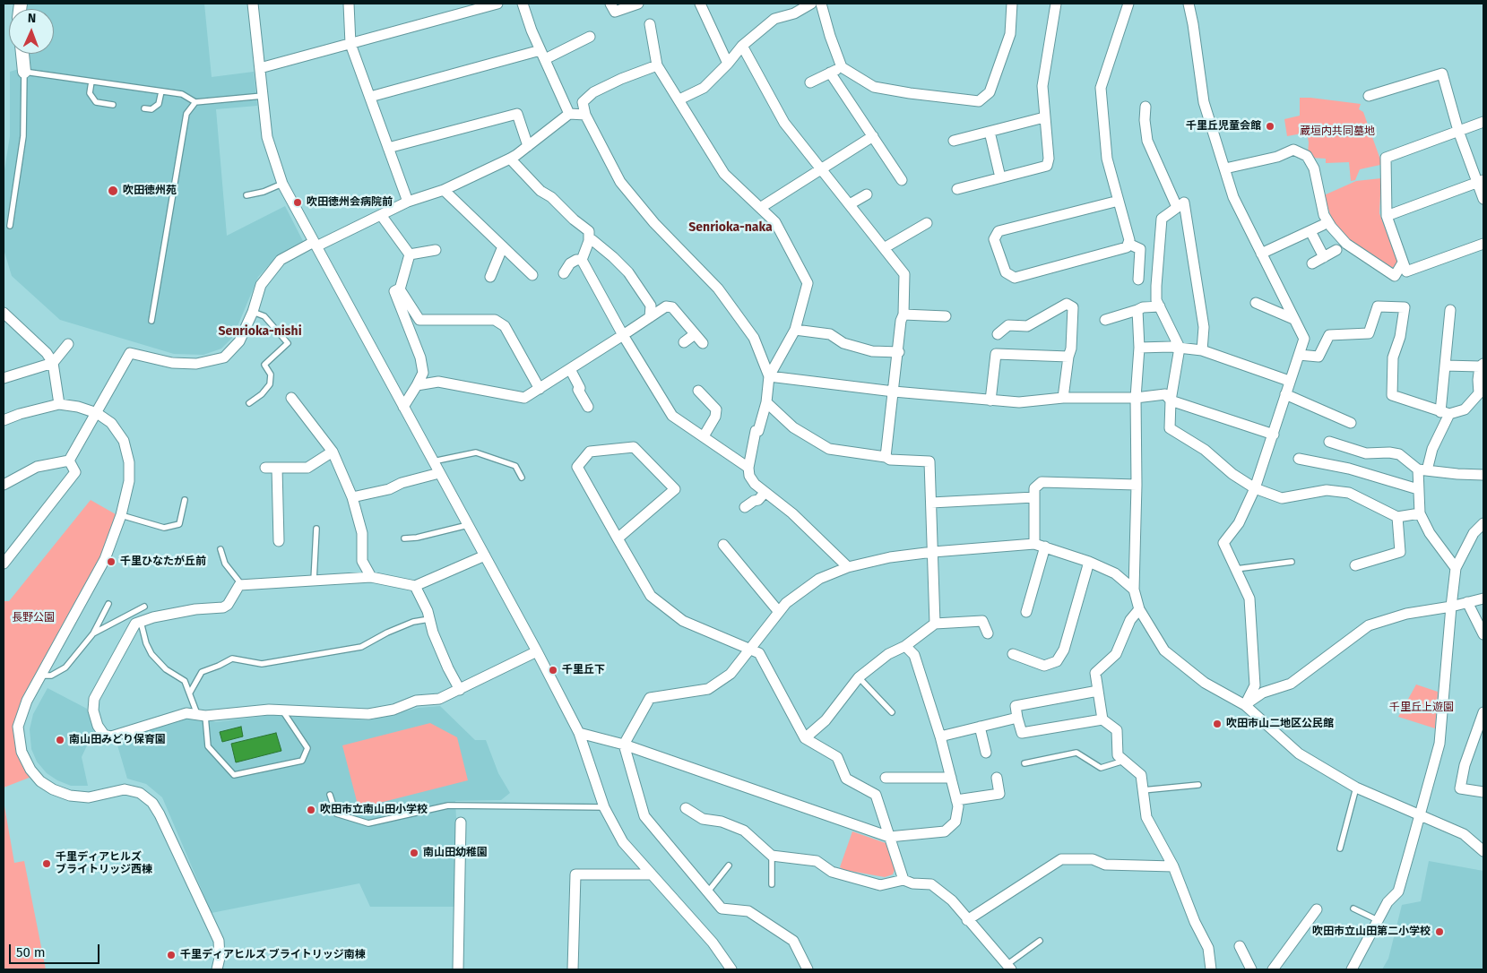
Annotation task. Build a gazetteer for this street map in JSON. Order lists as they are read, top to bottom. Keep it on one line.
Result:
{"districts":["Senrioka-naka","Senrioka-nishi"],"parks":["蔵垣内共同墓地","長野公園","千里丘上遊園"],"places":["千里丘児童会館","吹田徳州苑","吹田徳州会病院前","千里ひなたが丘前","千里丘下","吹田市山二地区公民館","南山田みどり保育園","吹田市立南山田小学校","南山田幼稚園","千里ディアヒルズ ブライトリッジ西棟","吹田市立山田第二小学校","千里ディアヒルズ ブライトリッジ南棟"],"scale_bar":"50 m","north":"top"}
